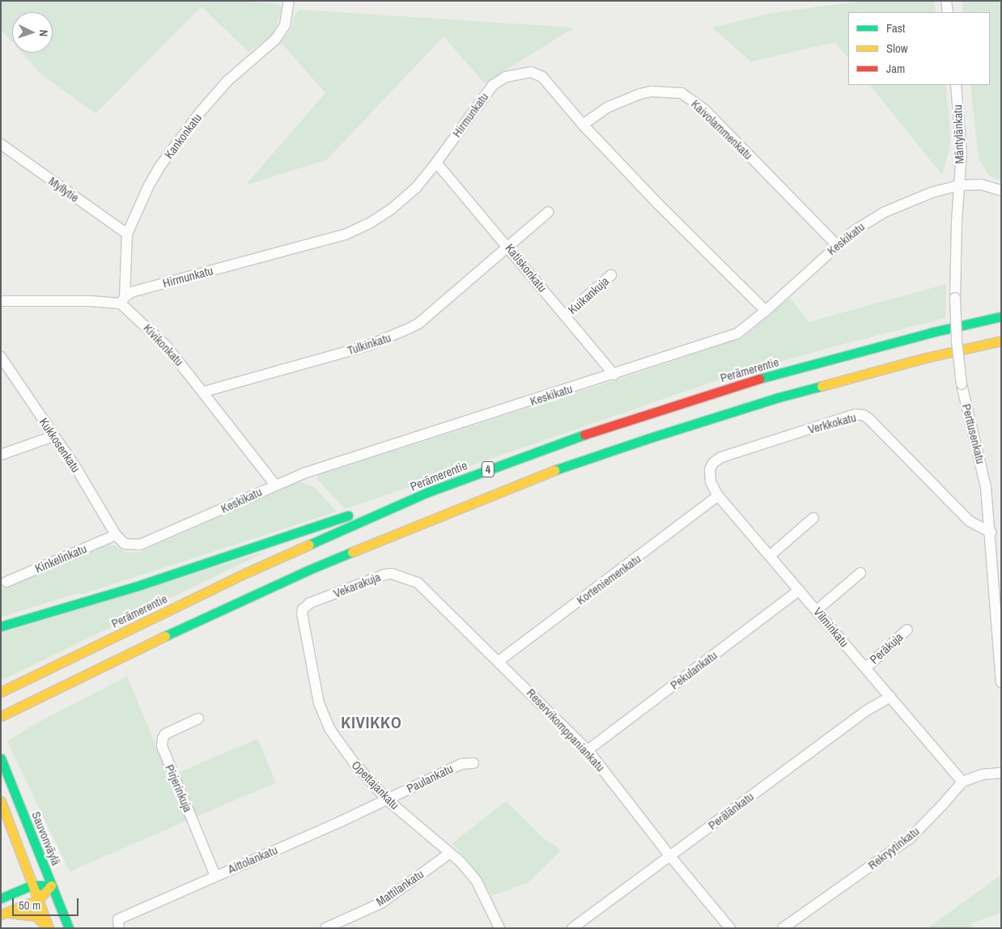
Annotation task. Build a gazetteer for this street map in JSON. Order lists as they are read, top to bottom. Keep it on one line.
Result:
{"streets":{"main road":["Perämerentie","4","Sauvonväylä"],"street":["Hirmunkatu","Kaivolammenkatu","Mäntylänkatu","Kankonkatu","Myllytie","Keskikatu","Katiskonkatu","Kuikankuja","Tulkinkatu","Kivikonkatu","Verkkokatu","Perttusenkatu","Kukkosenkatu","Kinkelinkatu","Korteniemenkatu","Vekarakuja","Vilminkatu","Peräkuja","Pekulankatu","Reservikomppaniankatu","Paulankatu","Opettajankatu","Pirjerinkuja","Perälänkatu","Rekryytinkatu","Aittolankatu","Mattilankatu"]},"crossings":[["Hirmunkatu","Kaivolammenkatu"],["Hirmunkatu","Kankonkatu"],["Hirmunkatu","Keskikatu"],["Hirmunkatu","Katiskonkatu"],["Hirmunkatu","Kivikonkatu"],["Kaivolammenkatu","Keskikatu"],["Mäntylänkatu","Keskikatu"],["Mäntylänkatu","Perttusenkatu"],["Kankonkatu","Myllytie"],["Kankonkatu","Kivikonkatu"],["Keskikatu","Katiskonkatu"],["Keskikatu","Kivikonkatu"],["Keskikatu","Perttusenkatu"],["Keskikatu","Kukkosenkatu"],["Keskikatu","Kinkelinkatu"],["Katiskonkatu","Kuikankuja"],["Katiskonkatu","Tulkinkatu"],["Tulkinkatu","Kivikonkatu"],["Verkkokatu","Perttusenkatu"],["Verkkokatu","Vilminkatu"],["Kukkosenkatu","Kinkelinkatu"],["Korteniemenkatu","Vilminkatu"],["Korteniemenkatu","Reservikomppaniankatu"],["Vekarakuja","Reservikomppaniankatu"],["Vekarakuja","Opettajankatu"],["Vilminkatu","Peräkuja"],["Vilminkatu","Pekulankatu"],["Vilminkatu","Perälänkatu"],["Vilminkatu","Rekryytinkatu"],["Pekulankatu","Reservikomppaniankatu"],["Reservikomppaniankatu","Perälänkatu"],["Paulankatu","Opettajankatu"],["Paulankatu","Aittolankatu"],["Opettajankatu","Aittolankatu"],["Opettajankatu","Mattilankatu"],["Pirjerinkuja","Aittolankatu"]],"districts":["KIVIKKO"],"legend":["Fast","Slow","Jam"],"scale_bar":"50 m","north":"right"}
